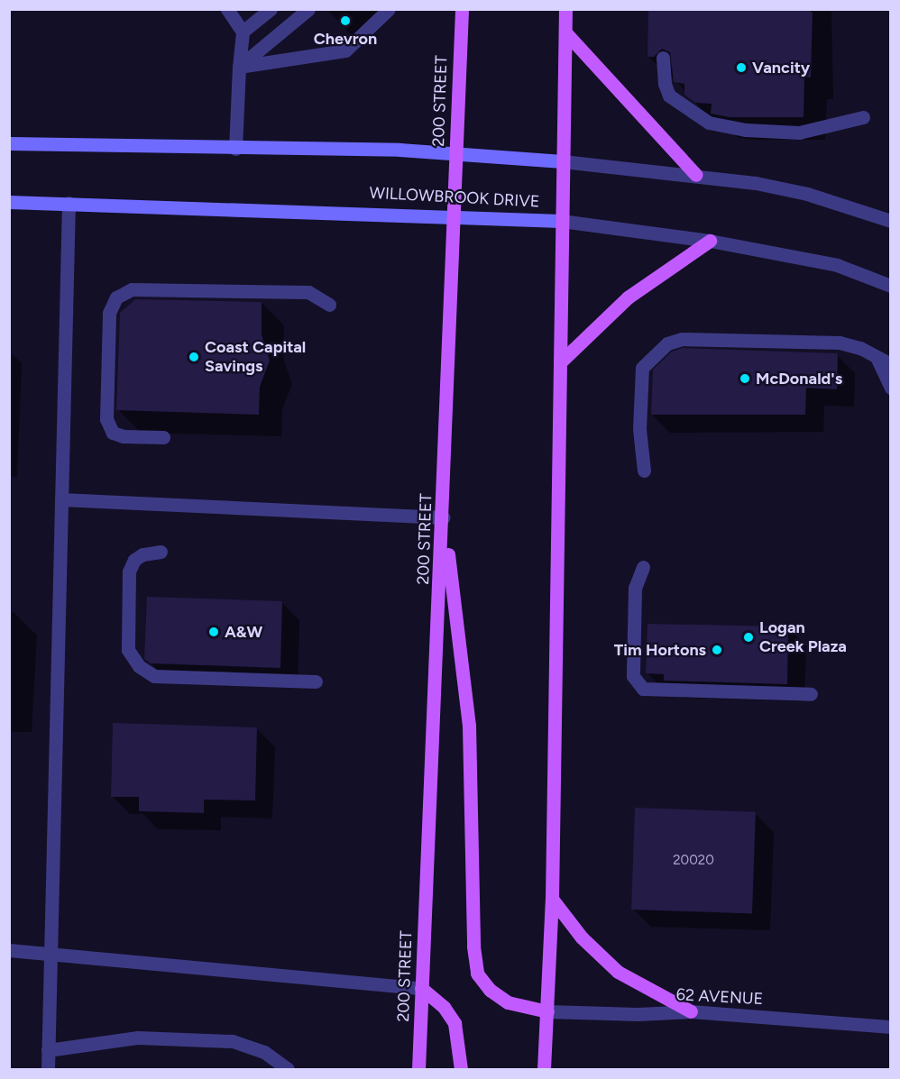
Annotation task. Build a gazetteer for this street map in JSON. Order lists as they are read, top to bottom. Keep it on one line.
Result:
{"streets":{"main road":["200 STREET","WILLOWBROOK DRIVE"],"street":["62 AVENUE"]},"crossings":[["200 STREET","WILLOWBROOK DRIVE"]],"places":["Chevron","Vancity","Coast Capital Savings","McDonald's","A&W","Logan Creek Plaza","Tim Hortons"],"house_numbers":["20020"]}
